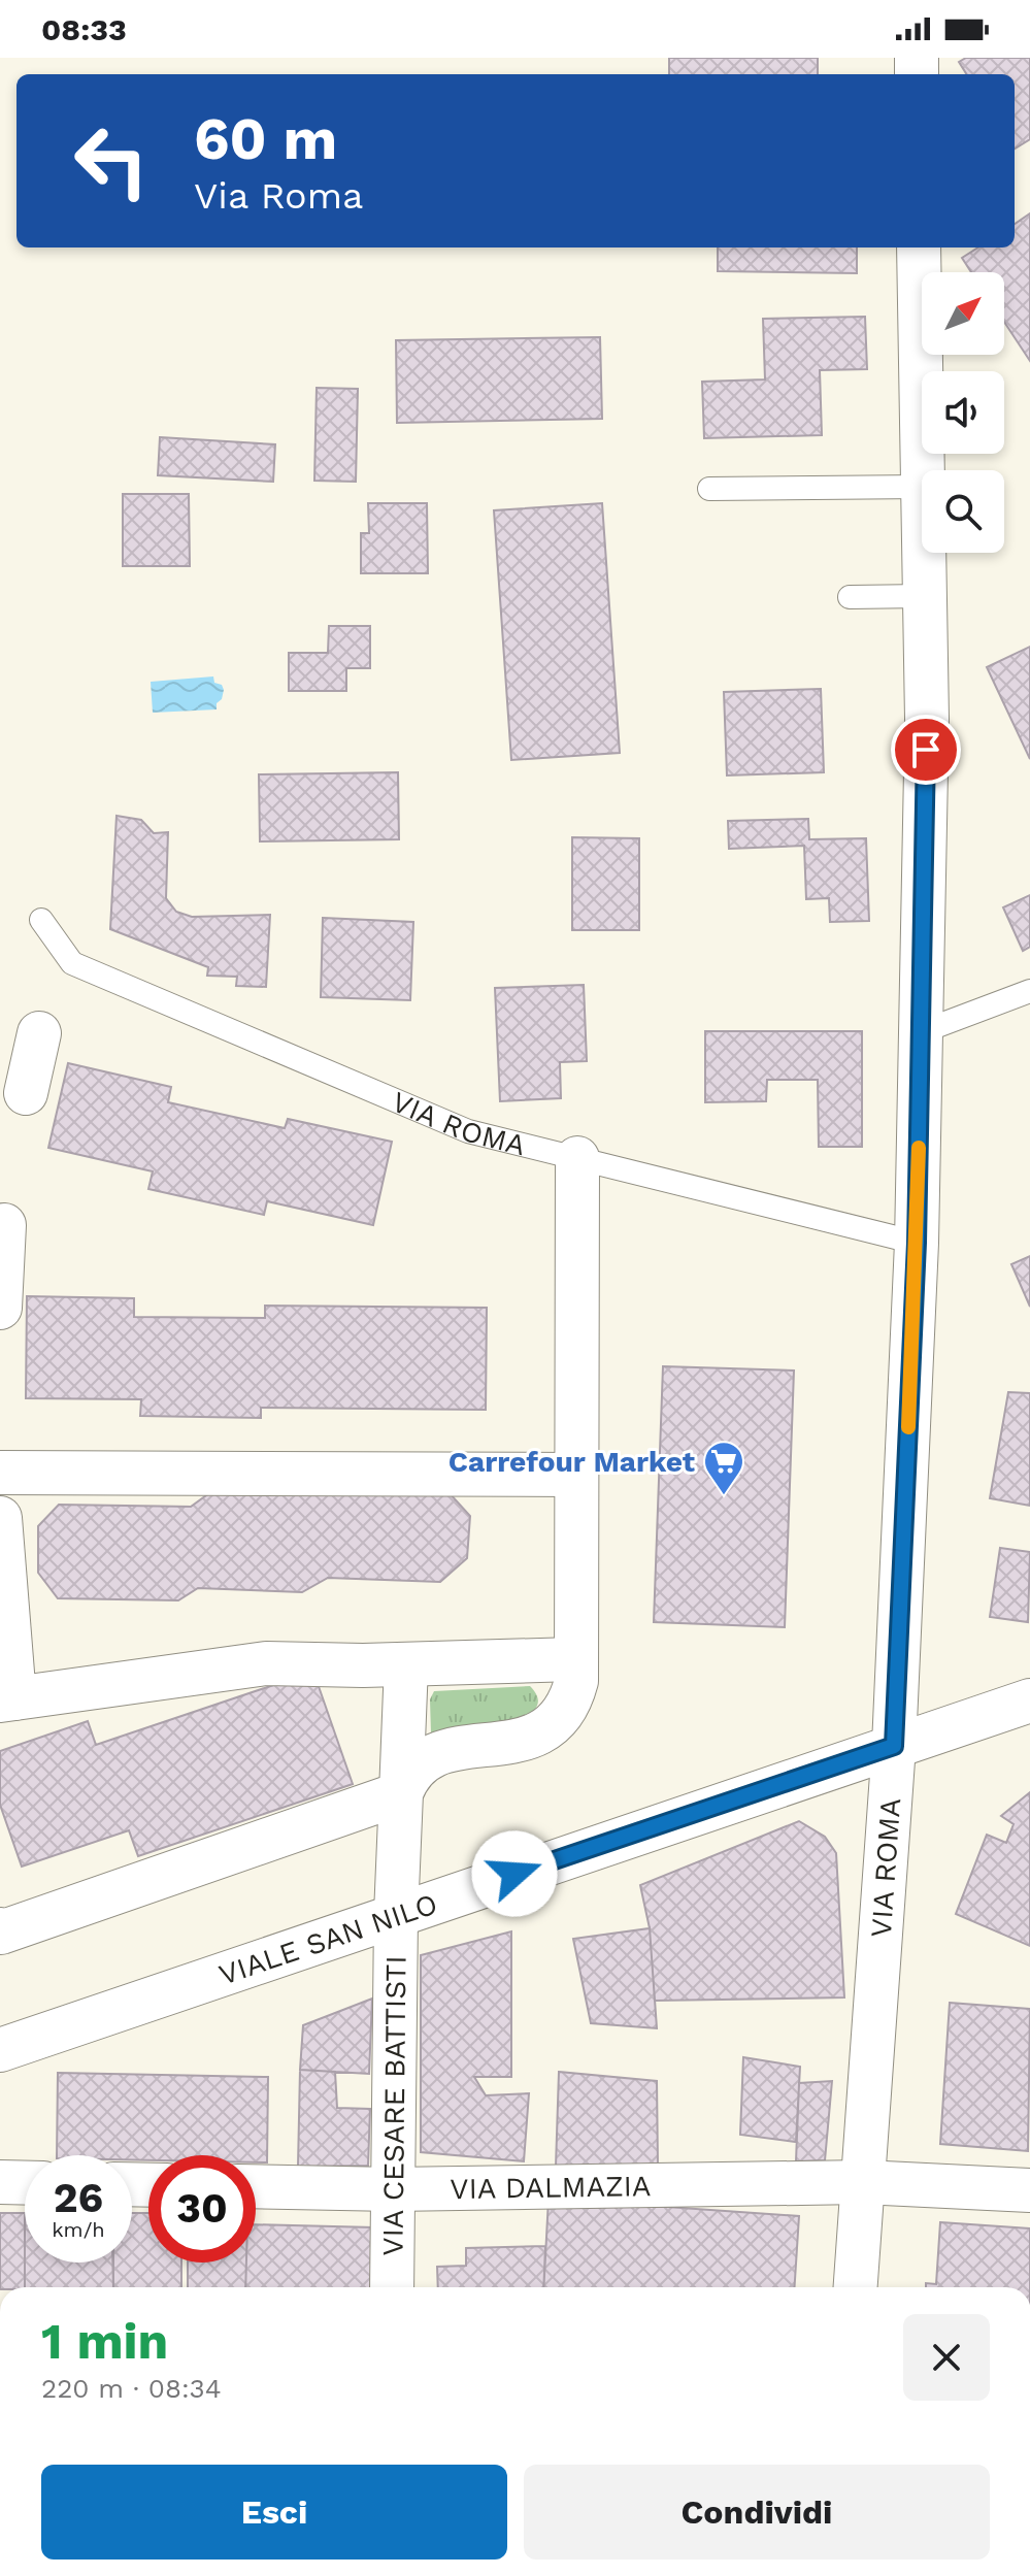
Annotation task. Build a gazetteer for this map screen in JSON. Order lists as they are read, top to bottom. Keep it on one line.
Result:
{"streets":{"street":["VIA ROMA","VIALE SAN NILO","VIA CESARE BATTISTI","VIA DALMAZIA"]},"crossings":[["VIA ROMA","VIALE SAN NILO"],["VIA ROMA","VIA DALMAZIA"],["VIALE SAN NILO","VIA CESARE BATTISTI"],["VIA CESARE BATTISTI","VIA DALMAZIA"]],"places":{"supermarket":["Carrefour Market"]},"north":"top right","page":{"status":"08:33","turn":["60 m","Via Roma"],"speed":"26 km/h","limit":"30","heading":["1 min","220 m · 08:34"],"buttons":["Esci","Condividi"]}}
